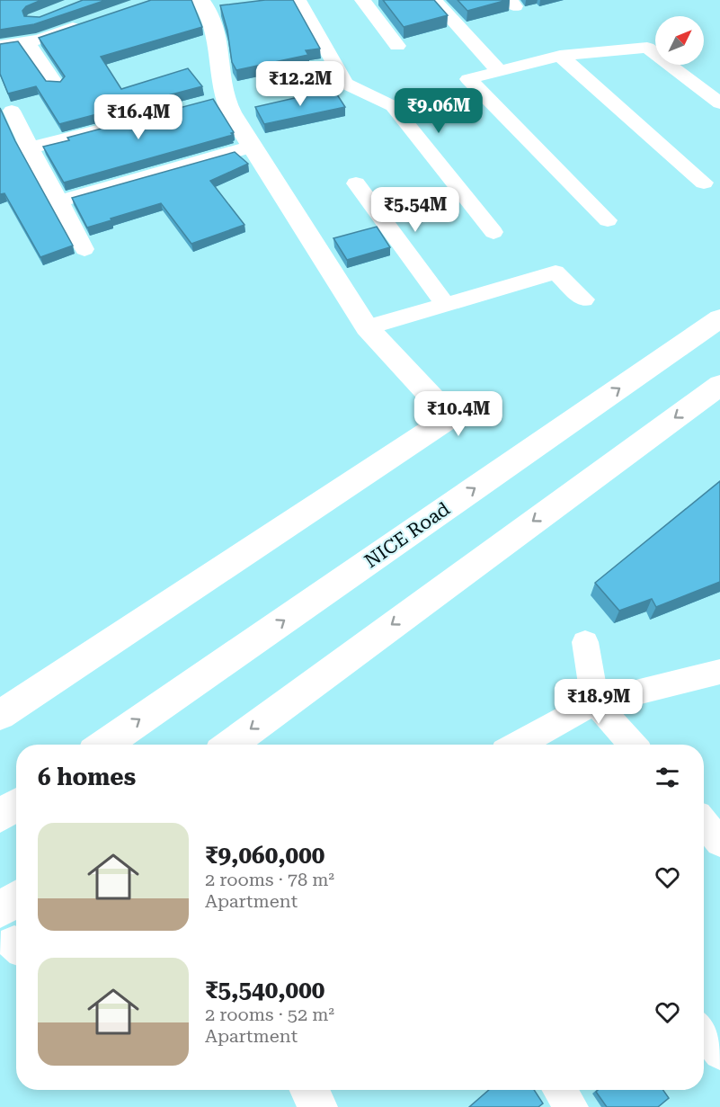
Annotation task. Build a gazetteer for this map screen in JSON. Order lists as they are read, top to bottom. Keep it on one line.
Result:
{"streets":{"main road":["NICE Road"]},"north":"top right","page":{"price":["₹12.2M","₹9.06M","₹16.4M","₹5.54M","₹10.4M","₹18.9M"],"heading":"6 homes","list":[{"name":"₹9,060,000","note":"2 rooms · 78 m² · Apartment"},{"name":"₹5,540,000","note":"2 rooms · 52 m² · Apartment"}]}}
